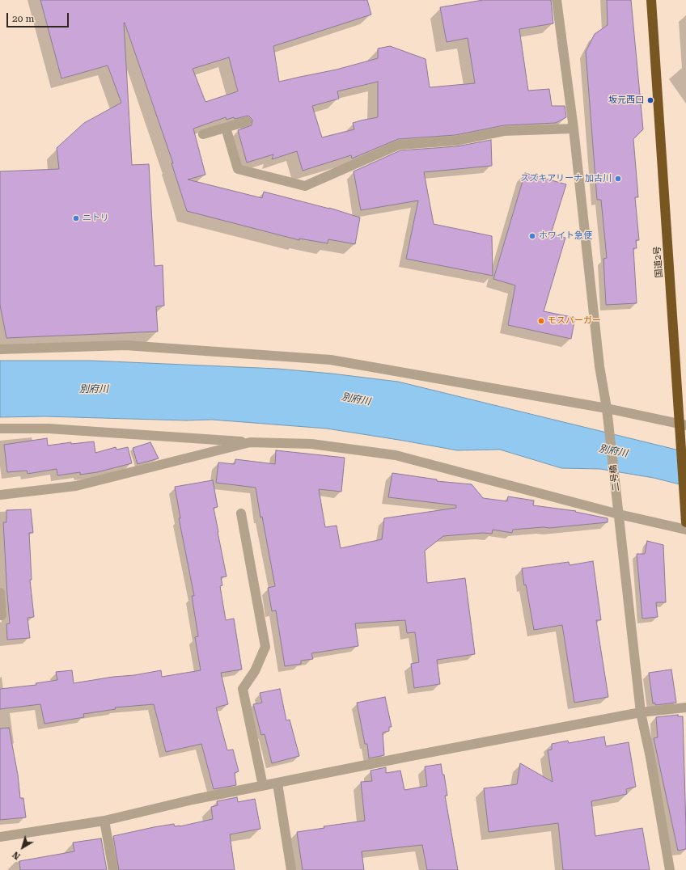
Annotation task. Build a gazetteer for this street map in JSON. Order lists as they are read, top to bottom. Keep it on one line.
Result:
{"streets":{"highway":["国道2号"],"street":["二号橋"]},"water":["別府川"],"places":["坂元西口","スズキアリーナ 加古川","ニトリ","ホワイト急便","モスバーガー"],"scale_bar":"20 m","north":"bottom left"}
